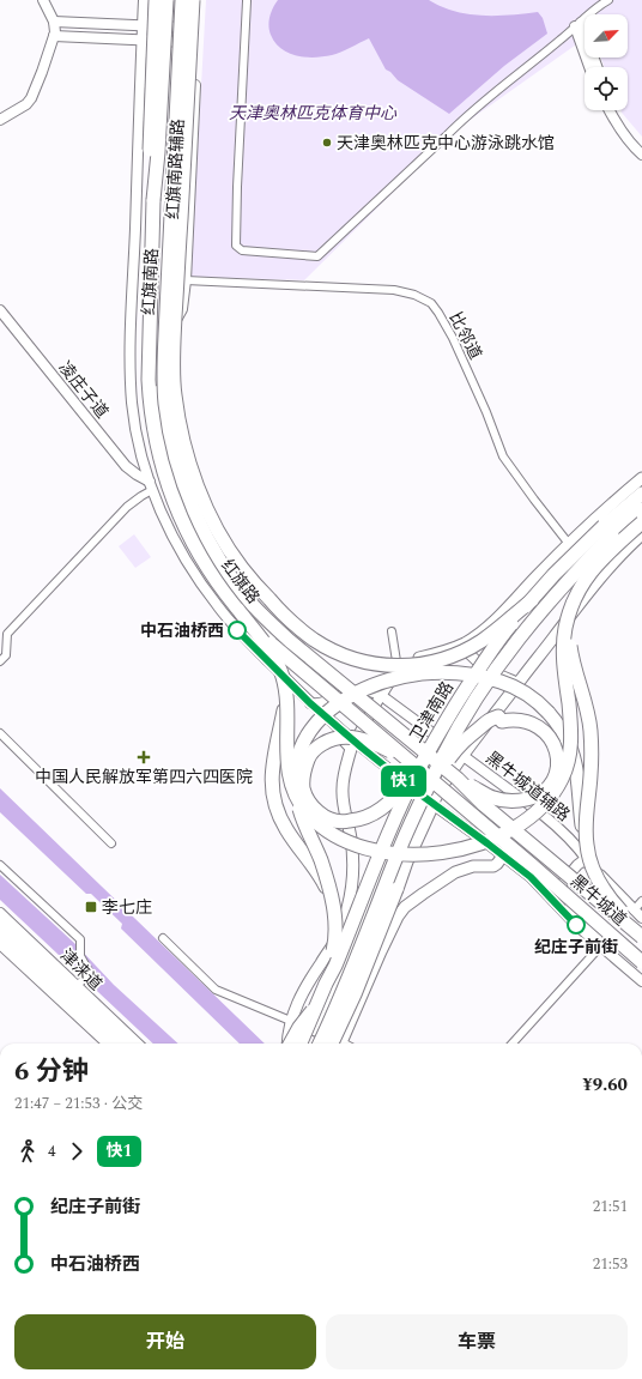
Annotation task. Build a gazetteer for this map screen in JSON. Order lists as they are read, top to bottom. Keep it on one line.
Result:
{"streets":{"highway":["红旗南路","红旗路","卫津南路","黑牛城道"],"main road":["红旗南路辅路","凌庄子道","黑牛城道辅路","津涞道"],"street":["比邻道"]},"crossings":[["红旗南路辅路","比邻道"],["红旗南路辅路","黑牛城道辅路"],["红旗南路","红旗路"],["红旗路","卫津南路"],["红旗路","黑牛城道"]],"parks":["天津奥林匹克体育中心"],"places":{"other":["天津奥林匹克中心游泳跳水馆","中石油桥西","纪庄子前街"],"health":["中国人民解放军第四六四医院"],"transit":["李七庄"]},"lines":["bus line 快1"],"north":"top right","page":{"on_map":"快1","heading":["6 分钟","21:47 – 21:53 · 公交","¥9.60"],"legs":["4","快1"],"list":[{"name":"纪庄子前街","value":"21:51"},{"name":"中石油桥西","value":"21:53"}],"buttons":["开始","车票"]}}
